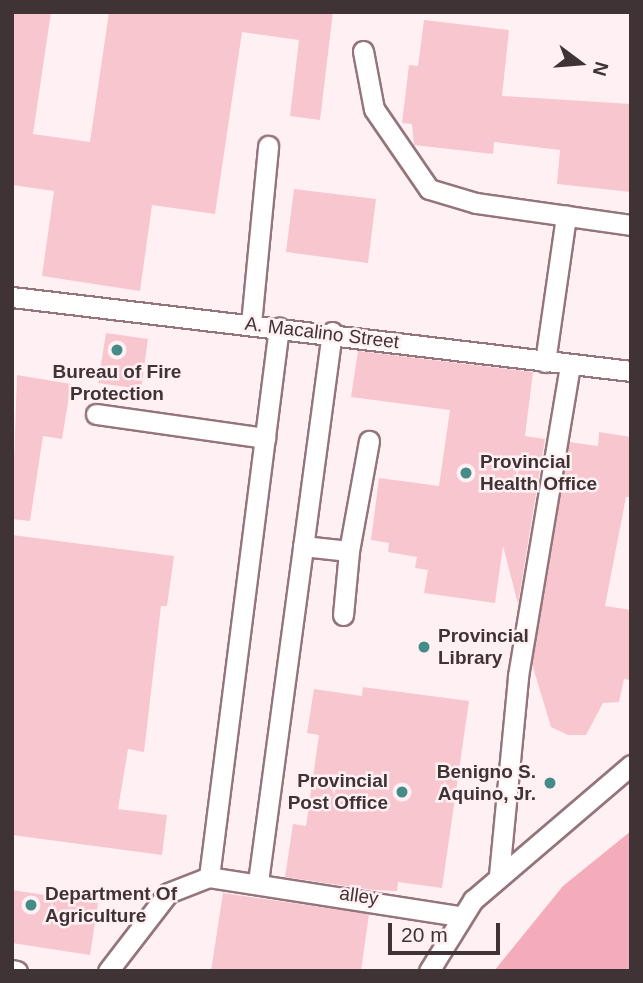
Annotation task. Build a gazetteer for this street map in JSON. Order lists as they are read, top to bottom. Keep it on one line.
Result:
{"streets":{"lane":["A. Macalino Street","alley"]},"places":["Bureau of Fire Protection","Provincial Health Office","Provincial Library","Benigno S. Aquino, Jr.","Provincial Post Office","Department Of Agriculture"],"scale_bar":"20 m","north":"right"}
